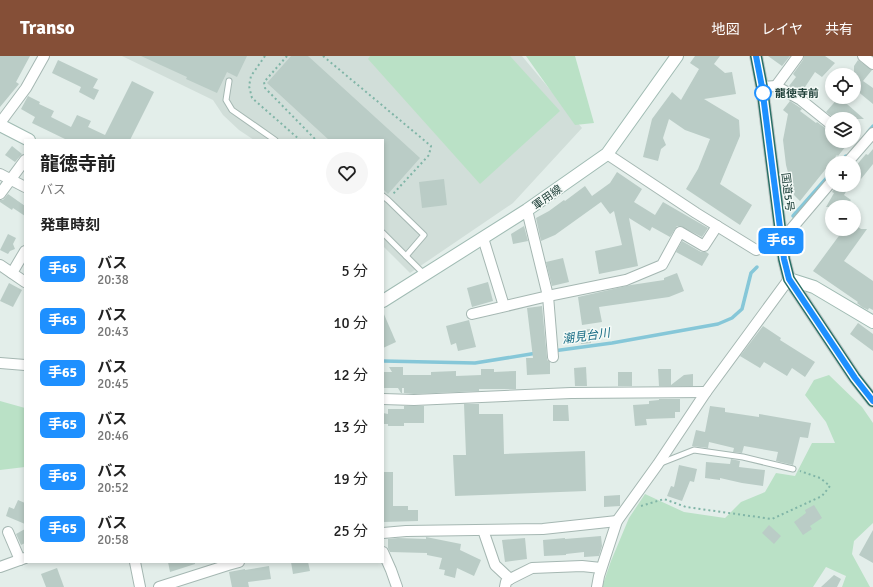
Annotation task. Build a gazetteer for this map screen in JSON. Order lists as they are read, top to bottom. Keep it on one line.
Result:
{"streets":{"highway":["国道5号"],"street":["軍用線"]},"water":["潮見台川"],"places":["龍徳寺前"],"lines":["bus line 手65"],"page":{"header":"Transo","nav":["地図","レイヤ","共有"],"on_map":"手65","map_buttons":["+","−"],"heading":[["龍徳寺前","バス"],"発車時刻"],"list":[{"mark":"手65","name":"バス","note":"20:38","value":"5 分"},{"mark":"手65","name":"バス","note":"20:43","value":"10 分"},{"mark":"手65","name":"バス","note":"20:45","value":"12 分"},{"mark":"手65","name":"バス","note":"20:46","value":"13 分"},{"mark":"手65","name":"バス","note":"20:52","value":"19 分"},{"mark":"手65","name":"バス","note":"20:58","value":"25 分"}]}}
